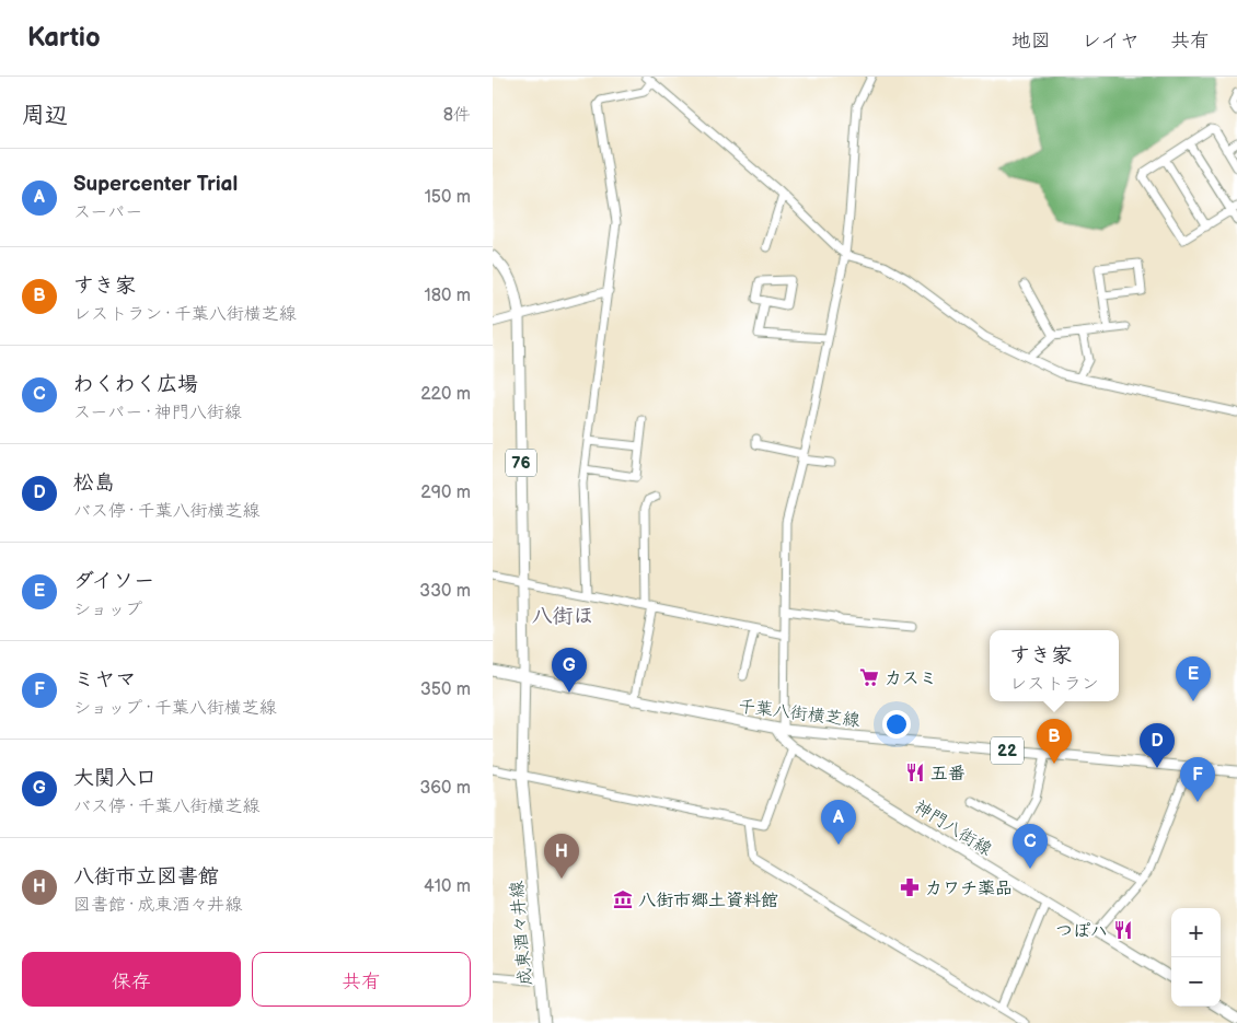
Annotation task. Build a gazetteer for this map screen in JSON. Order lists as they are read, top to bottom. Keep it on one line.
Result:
{"streets":{"main road":["76","千葉八街横芝線","22","神門八街線","成東酒々井線"]},"crossings":[["76","千葉八街横芝線"],["76","成東酒々井線"],["千葉八街横芝線","神門八街線"],["千葉八街横芝線","成東酒々井線"]],"districts":["八街ほ"],"places":{"supermarket":["カスミ"],"restaurant":["五番","つぽハ"],"pharmacy":["カワチ薬品"],"museum":["八街市郷土資料館"]},"page":{"header":"Kartio","nav":["地図","レイヤ","共有"],"heading":["周辺","8件"],"list":[{"mark":"A","name":"Supercenter Trial","note":"スーパー","value":"150 m"},{"mark":"B","name":"すき家","note":"レストラン · 千葉八街横芝線","value":"180 m"},{"mark":"C","name":"わくわく広場","note":"スーパー · 神門八街線","value":"220 m"},{"mark":"D","name":"松島","note":"バス停 · 千葉八街横芝線","value":"290 m"},{"mark":"E","name":"ダイソー","note":"ショップ","value":"330 m"},{"mark":"F","name":"ミヤマ","note":"ショップ · 千葉八街横芝線","value":"350 m"},{"mark":"G","name":"大関入口","note":"バス停 · 千葉八街横芝線","value":"360 m"},{"mark":"H","name":"八街市立図書館","note":"図書館 · 成東酒々井線","value":"410 m"}],"popup":["すき家","レストラン"],"pins":["G","E","B","D","F","A","C","H"],"map_buttons":["+","−"],"buttons":["保存","共有"]}}
